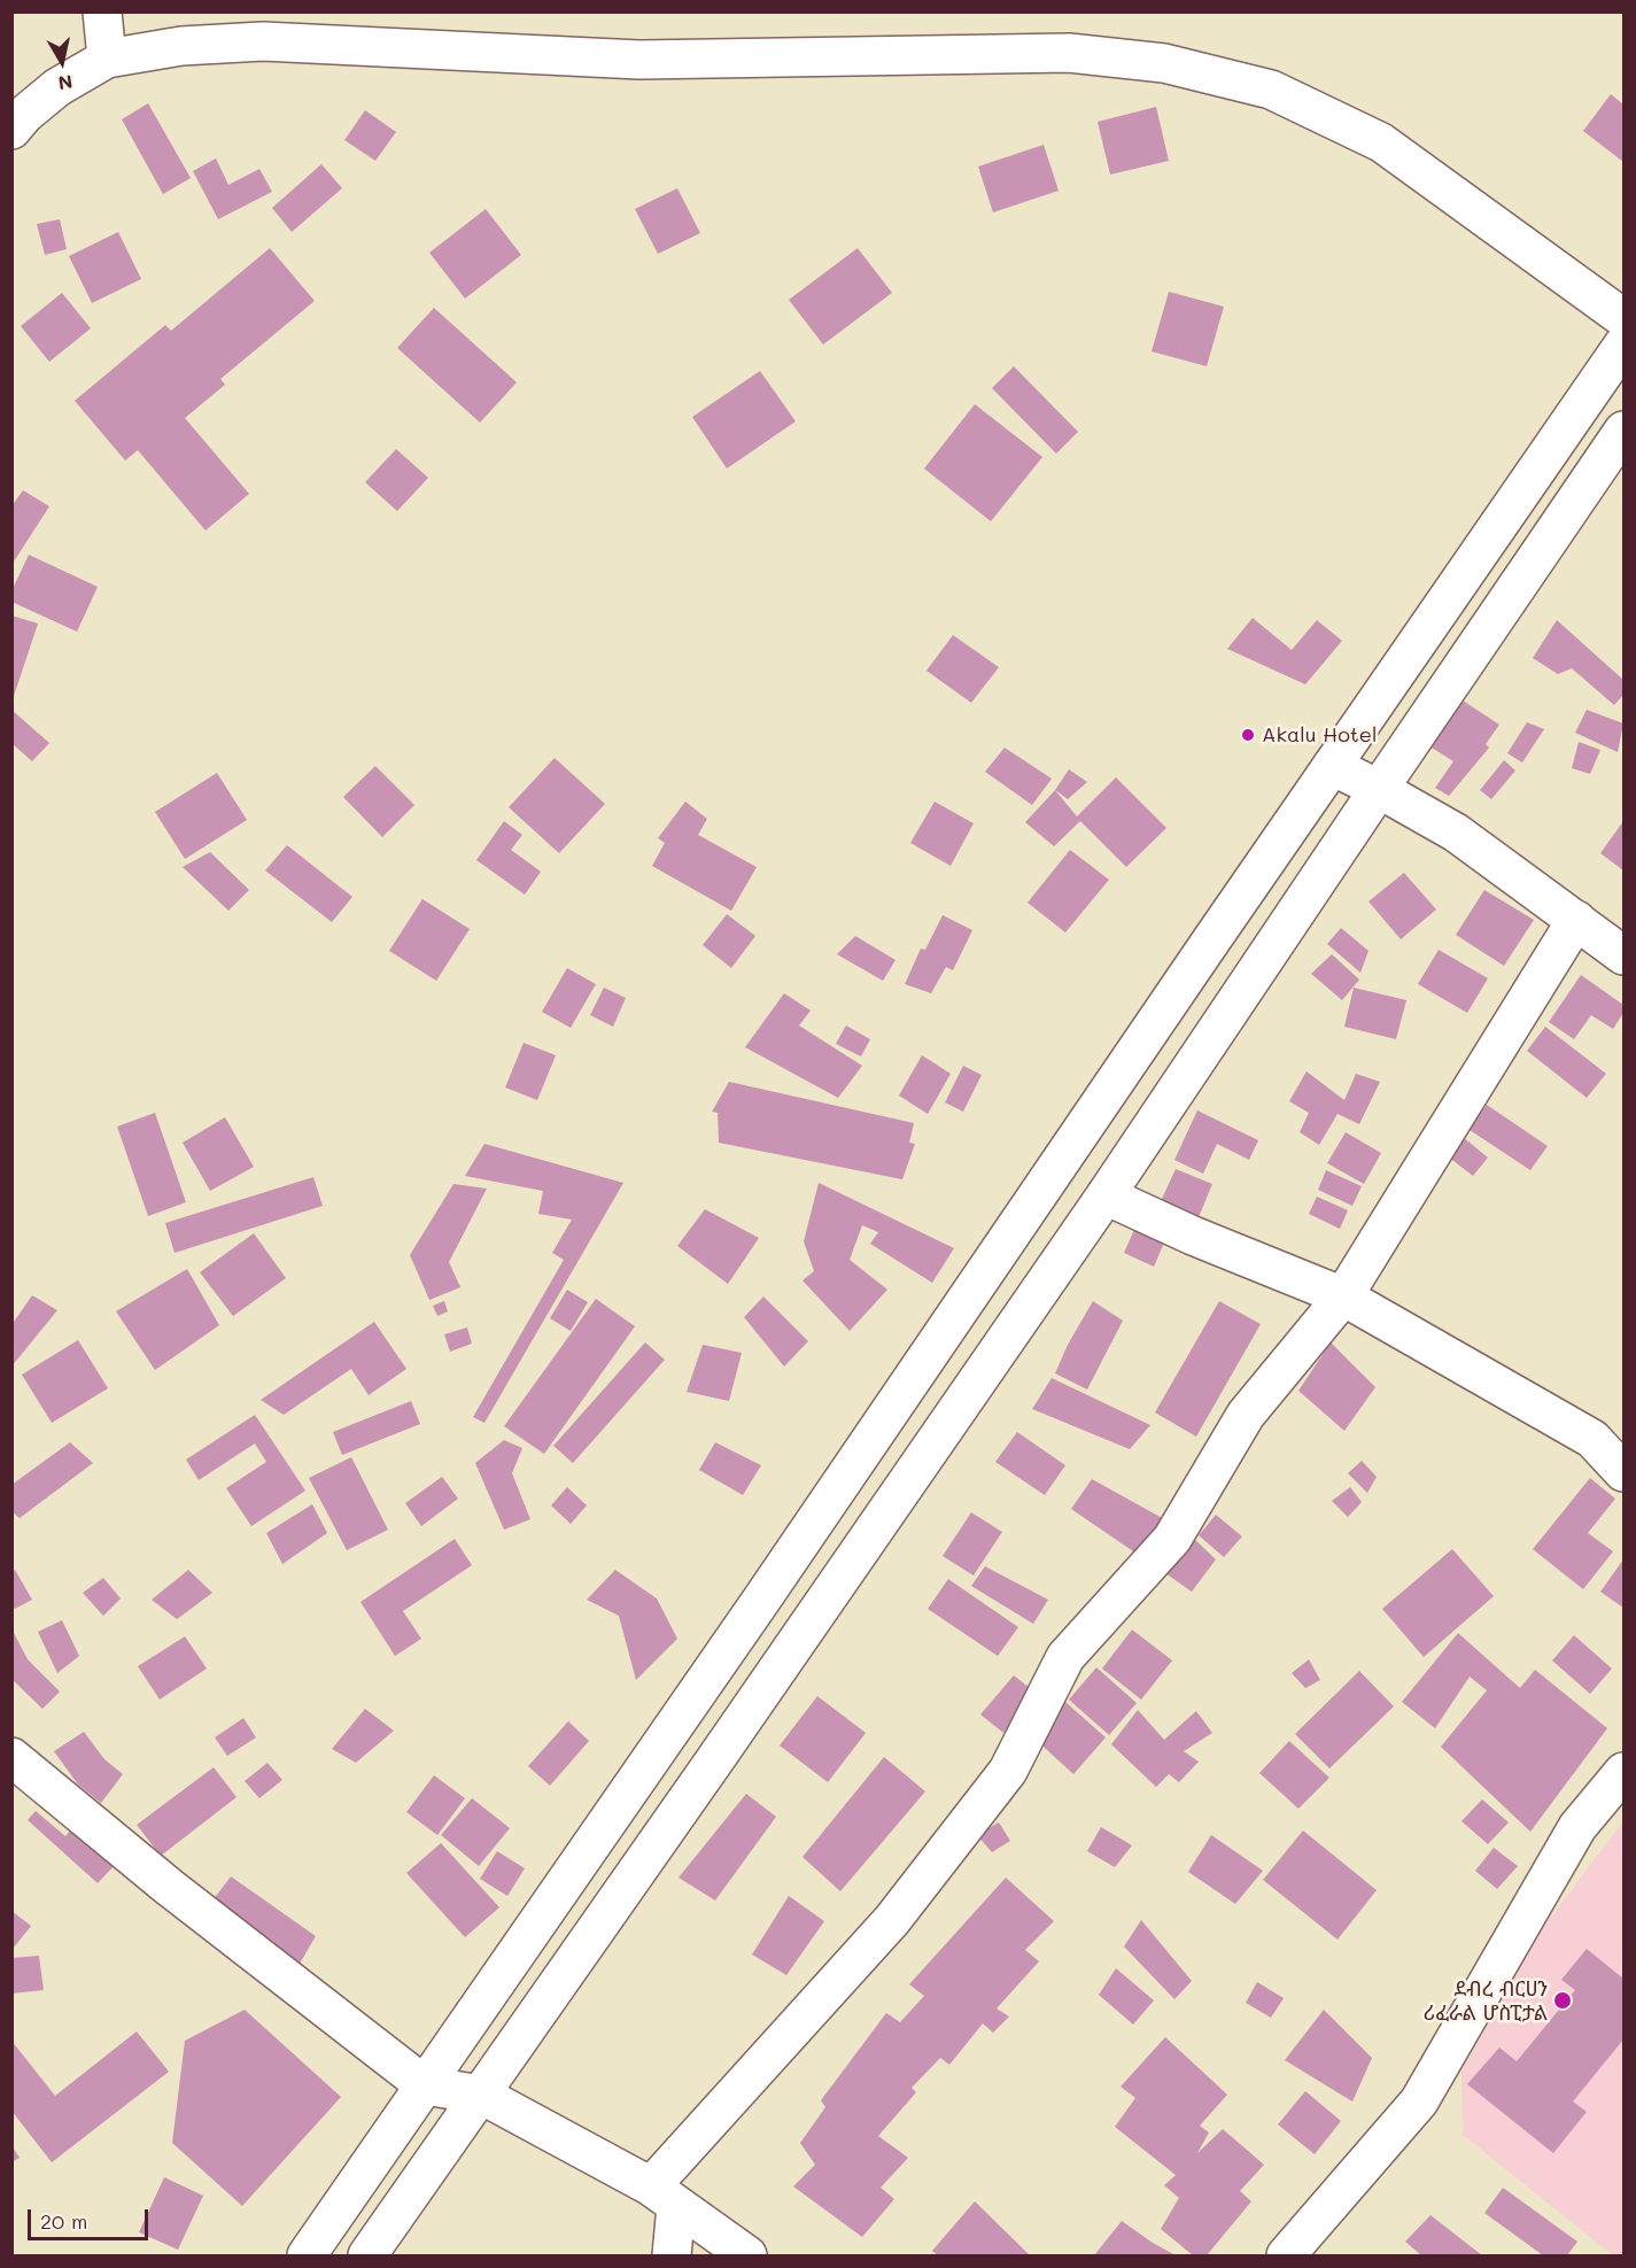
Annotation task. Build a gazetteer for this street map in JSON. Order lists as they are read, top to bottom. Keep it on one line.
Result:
{"places":["Akalu Hotel","ደብረ ብርሀን ሪፈራል ሆስፒታል"],"scale_bar":"20 m","north":"bottom"}
